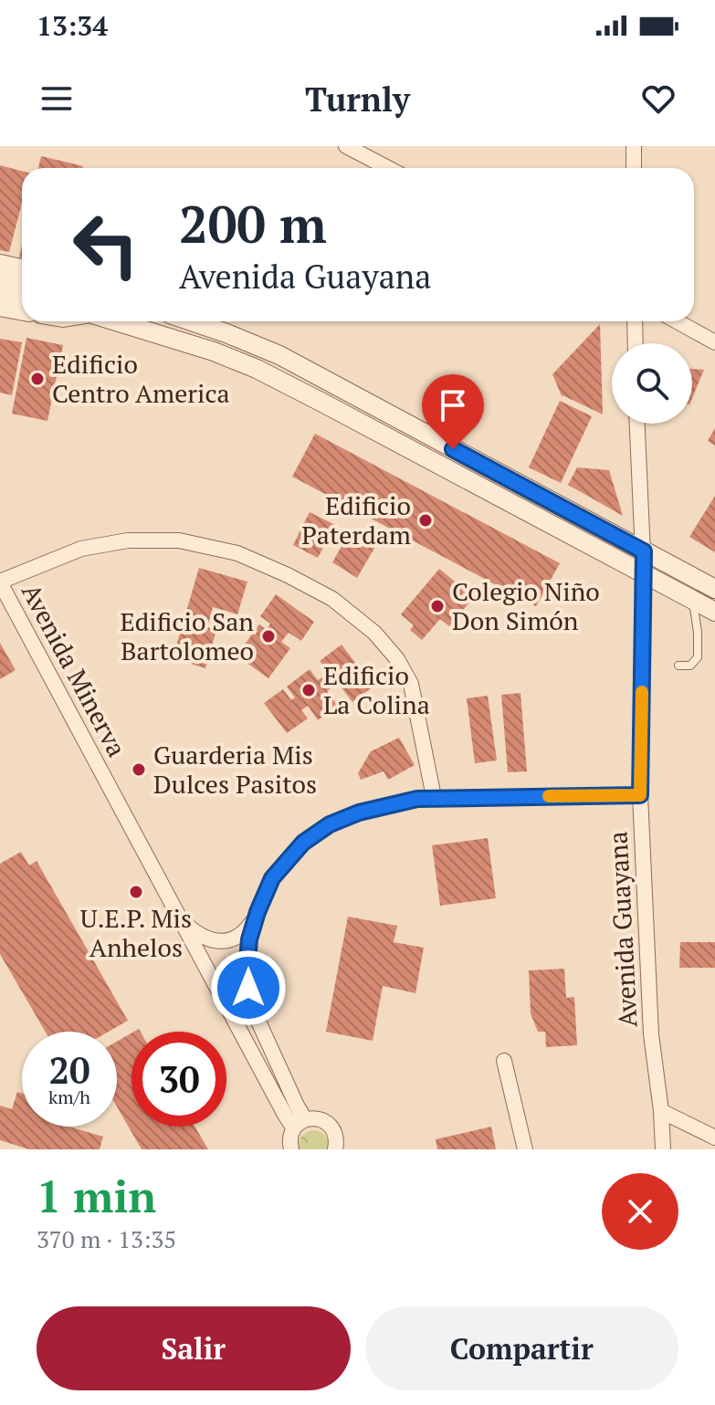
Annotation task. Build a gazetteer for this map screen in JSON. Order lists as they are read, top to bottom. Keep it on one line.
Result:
{"streets":{"street":["Avenida Minerva","Avenida Guayana"]},"places":["Edificio Centro America","Edificio Paterdam","Colegio Niño Don Simón","Edificio San Bartolomeo","Edificio La Colina","Guarderia Mis Dulces Pasitos","U.E.P. Mis Anhelos"],"page":{"status":"13:34","header":"Turnly","turn":["200 m","Avenida Guayana"],"speed":"20 km/h","limit":"30","heading":["1 min","370 m · 13:35"],"buttons":["Salir","Compartir"]}}
